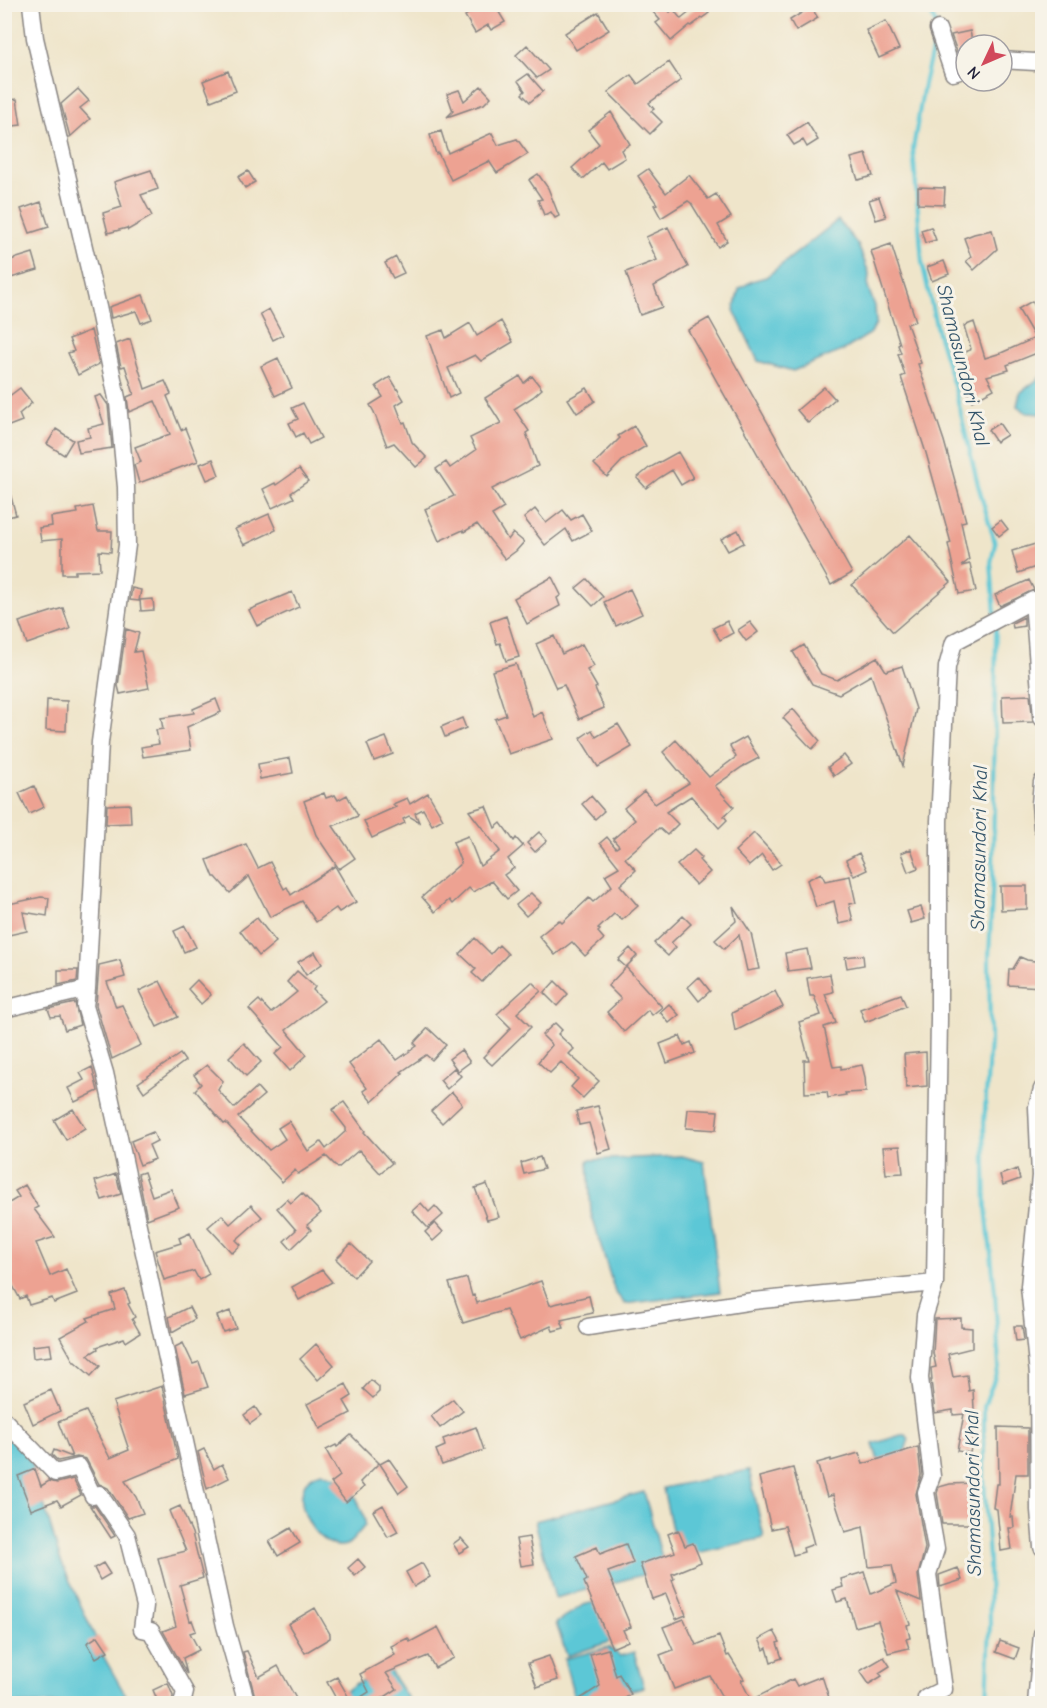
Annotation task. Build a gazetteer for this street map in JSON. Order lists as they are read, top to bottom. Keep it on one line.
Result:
{"water":["Shamasundori Khal"],"north":"bottom left"}
